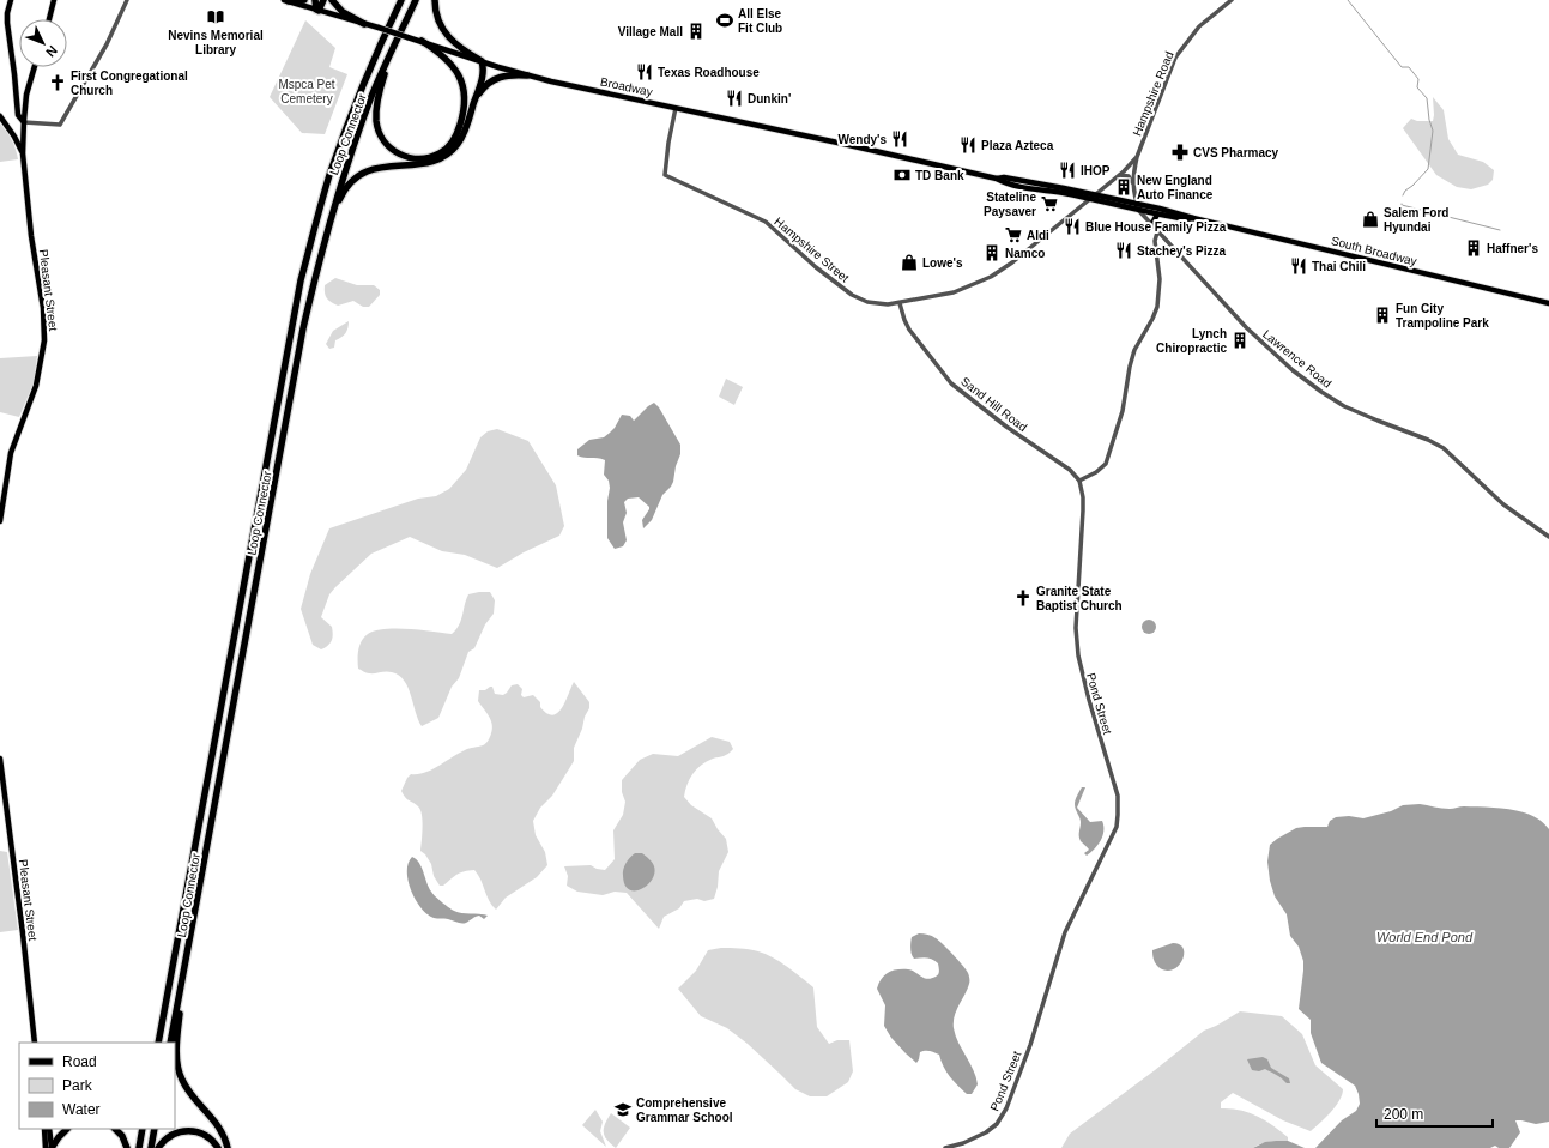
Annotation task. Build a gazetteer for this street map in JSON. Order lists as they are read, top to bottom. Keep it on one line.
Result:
{"streets":{"highway":["Loop Connector"],"main road":["Broadway","South Broadway","Pleasant Street"],"street":["Hampshire Road","Hampshire Street","Lawrence Road","Sand Hill Road","Pond Street"]},"crossings":[["Broadway","Hampshire Street"],["Broadway","South Broadway"],["Hampshire Road","Hampshire Street"],["Hampshire Road","South Broadway"],["Hampshire Road","Lawrence Road"],["Hampshire Street","South Broadway"],["Hampshire Street","Sand Hill Road"],["South Broadway","Lawrence Road"],["Sand Hill Road","Pond Street"]],"water":["World End Pond"],"parks":["Mspca Pet Cemetery"],"places":{"library":["Nevins Memorial Library"],"sports":["All Else Fit Club"],"building":["Village Mall","New England Auto Finance","Haffner's","Namco","Fun City Trampoline Park","Lynch Chiropractic"],"restaurant":["Texas Roadhouse","Dunkin'","Wendy's","Plaza Azteca","IHOP","Blue House Family Pizza","Stachey's Pizza","Thai Chili"],"church":["First Congregational Church","Granite State Baptist Church"],"pharmacy":["CVS Pharmacy"],"bank":["TD Bank"],"supermarket":["Stateline Paysaver","Aldi"],"shop":["Salem Ford Hyundai","Lowe's"],"school or university":["Comprehensive Grammar School"]},"legend":["Road","Park","Water"],"scale_bar":"200 m","north":"bottom right"}
